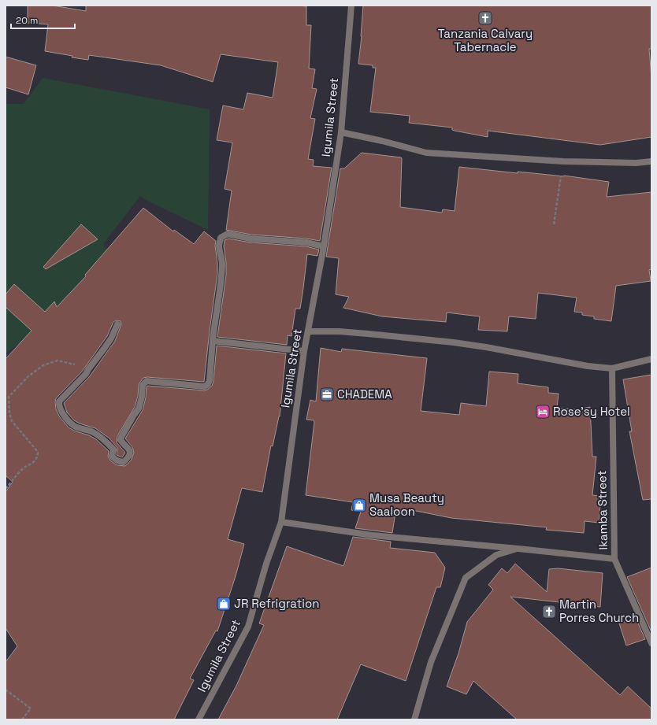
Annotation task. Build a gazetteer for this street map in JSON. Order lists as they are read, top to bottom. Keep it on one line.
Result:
{"streets":{"street":["Igumila Street","Ikamba Street"]},"places":{"church":["Tanzania Calvary Tabernacle","Martin Porres Church"],"office":["CHADEMA"],"hotel":["Rose'sy Hotel"],"shop":["Musa Beauty Saaloon","JR Refrigration"]},"scale_bar":"20 m"}
